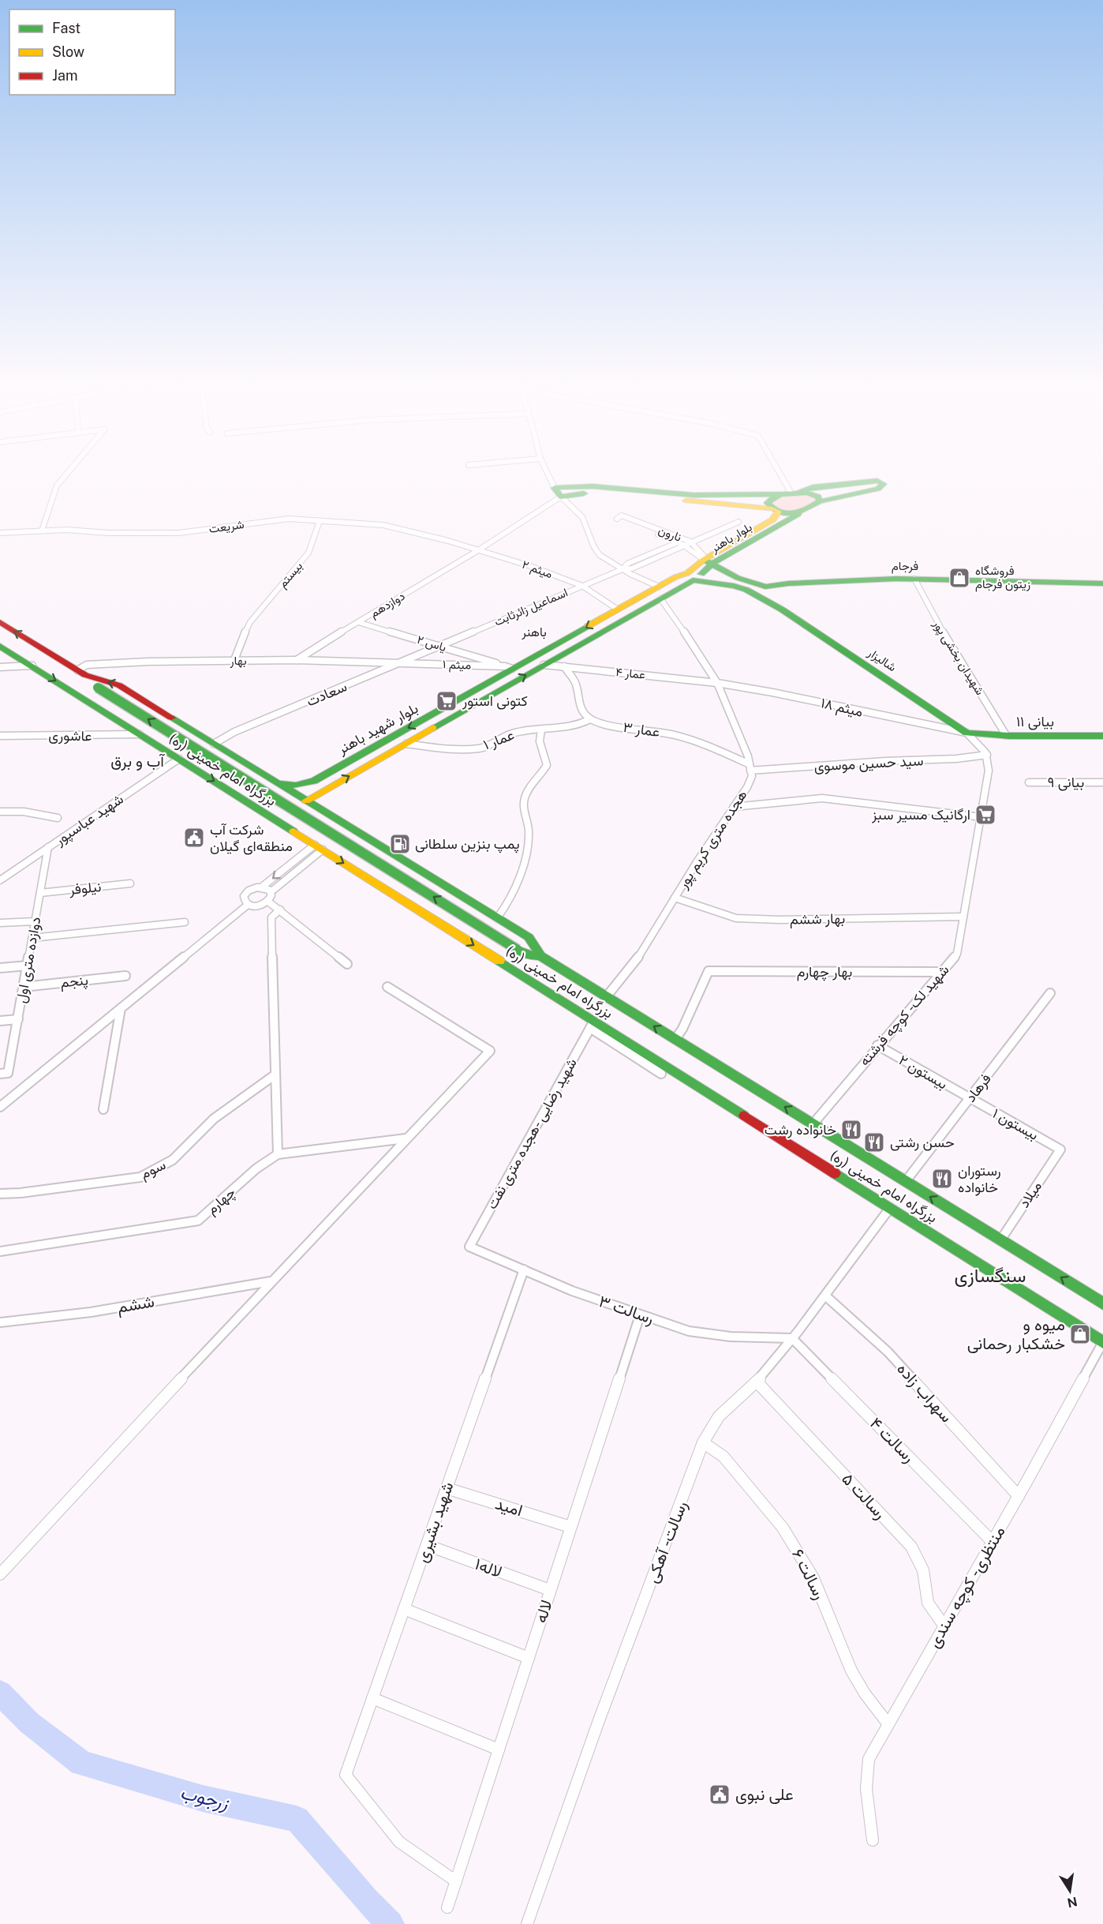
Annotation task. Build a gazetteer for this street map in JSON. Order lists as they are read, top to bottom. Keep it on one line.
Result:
{"streets":{"main road":["بلوار باهنر","فرجام","شالیزار","بیانی ۱۱","بلوار شهید باهنر","بزرگراه امام خمینی (ره)"],"street":["شریعت","نارون","میثم ۲","بیستم","دوازدهم","اسماعیل زائرثابت","یاس ۲","شهیدان بخشی پور","بهار","میثم ۱","عمار ۴","سعادت","میثم ۱۸","عمار ۳","عاشوری","عمار ۱","سید حسین موسوی","بیانی ۹","شهید عباسپور","هجده متری کریم پور","نیلوفر","بهار ششم","دوازده متری اول","بهار چهارم","پنجم","شهید لک - کوچه فرشته","بیستون ۲","فرهاد","بیستون ۱","شهید رضایی -هجده متری نفت","سوم","میلاد","چهارم","ششم","رسالت ۳","سهراب زاده","رسالت ۴","رسالت ۵","امید","شهید بشیری","رسالت - آهکی","لاله۱","رسالت ۶","منتظری - کوچه سندی","لاله"]},"crossings":[["شریعت","میثم ۲"],["شریعت","بیستم"],["شریعت","دوازدهم"],["نارون","بلوار باهنر"],["نارون","فرجام"],["بلوار باهنر","فرجام"],["بلوار باهنر","شالیزار"],["بلوار باهنر","بلوار شهید باهنر"],["فرجام","شهیدان بخشی پور"],["فرجام","شالیزار"],["میثم ۲","دوازدهم"],["میثم ۲","اسماعیل زائرثابت"],["میثم ۲","بلوار شهید باهنر"],["بیستم","بهار"],["دوازدهم","یاس ۲"],["دوازدهم","بهار"],["اسماعیل زائرثابت","یاس ۲"],["اسماعیل زائرثابت","سعادت"],["یاس ۲","میثم ۱"],["یاس ۲","سعادت"],["یاس ۲","بلوار شهید باهنر"],["شهیدان بخشی پور","بیانی ۱۱"],["شالیزار","میثم ۱۸"],["شالیزار","بیانی ۱۱"],["شالیزار","بلوار شهید باهنر"],["بهار","میثم ۱"],["بهار","سعادت"],["بهار","بزرگراه امام خمینی (ره)"],["میثم ۱","سعادت"],["میثم ۱","بلوار شهید باهنر"],["عمار ۴","میثم ۱۸"],["عمار ۴","بلوار شهید باهنر"],["سعادت","بزرگراه امام خمینی (ره)"],["میثم ۱۸","بیانی ۱۱"],["بلوار شهید باهنر","عمار ۱"],["بلوار شهید باهنر","بزرگراه امام خمینی (ره)"],["عمار ۳","عمار ۱"],["عمار ۳","سید حسین موسوی"],["عمار ۳","هجده متری کریم پور"],["عاشوری","بزرگراه امام خمینی (ره)"],["سید حسین موسوی","هجده متری کریم پور"],["سید حسین موسوی","شهید لک - کوچه فرشته"],["بزرگراه امام خمینی (ره)","شهید عباسپور"],["بزرگراه امام خمینی (ره)","هجده متری کریم پور"],["بزرگراه امام خمینی (ره)","بهار چهارم"],["بزرگراه امام خمینی (ره)","شهید لک - کوچه فرشته"],["بزرگراه امام خمینی (ره)","فرهاد"],["بزرگراه امام خمینی (ره)","شهید رضایی -هجده متری نفت"],["بزرگراه امام خمینی (ره)","میلاد"],["بزرگراه امام خمینی (ره)","رسالت - آهکی"],["بزرگراه امام خمینی (ره)","منتظری - کوچه سندی"],["شهید عباسپور","دوازده متری اول"],["هجده متری کریم پور","بهار ششم"],["نیلوفر","دوازده متری اول"],["بهار ششم","شهید لک - کوچه فرشته"],["دوازده متری اول","پنجم"],["بهار چهارم","شهید لک - کوچه فرشته"],["شهید لک - کوچه فرشته","بیستون ۲"],["بیستون ۲","فرهاد"],["بیستون ۲","بیستون ۱"],["فرهاد","بیستون ۱"],["بیستون ۱","میلاد"],["شهید رضایی -هجده متری نفت","رسالت ۳"],["رسالت ۳","رسالت ۴"],["رسالت ۳","شهید بشیری"],["رسالت ۳","رسالت - آهکی"],["رسالت ۳","لاله"],["سهراب زاده","رسالت - آهکی"],["سهراب زاده","منتظری - کوچه سندی"],["رسالت ۴","رسالت - آهکی"],["رسالت ۴","منتظری - کوچه سندی"],["رسالت ۵","رسالت - آهکی"],["رسالت ۵","منتظری - کوچه سندی"],["امید","شهید بشیری"],["امید","لاله"],["شهید بشیری","لاله۱"],["شهید بشیری","لاله"],["رسالت - آهکی","رسالت ۶"],["لاله۱","لاله"],["رسالت ۶","منتظری - کوچه سندی"]],"districts":["باهنر","آب و برق","سنگسازی"],"water":["زرجوب"],"places":{"shop":["فروشگاه زیتون فرجام","میوه و خشکبار رحمانی"],"supermarket":["کتونی استور","ارگانیک مسیر سبز"],"public building":["شرکت آب منطقه‌ای گیلان","علی نبوی"],"fuel station":["پمپ بنزین سلطانی"],"restaurant":["خانواده رشت","حسن رشتی","رستوران خانواده"]},"legend":["Fast","Slow","Jam"],"north":"bottom"}
